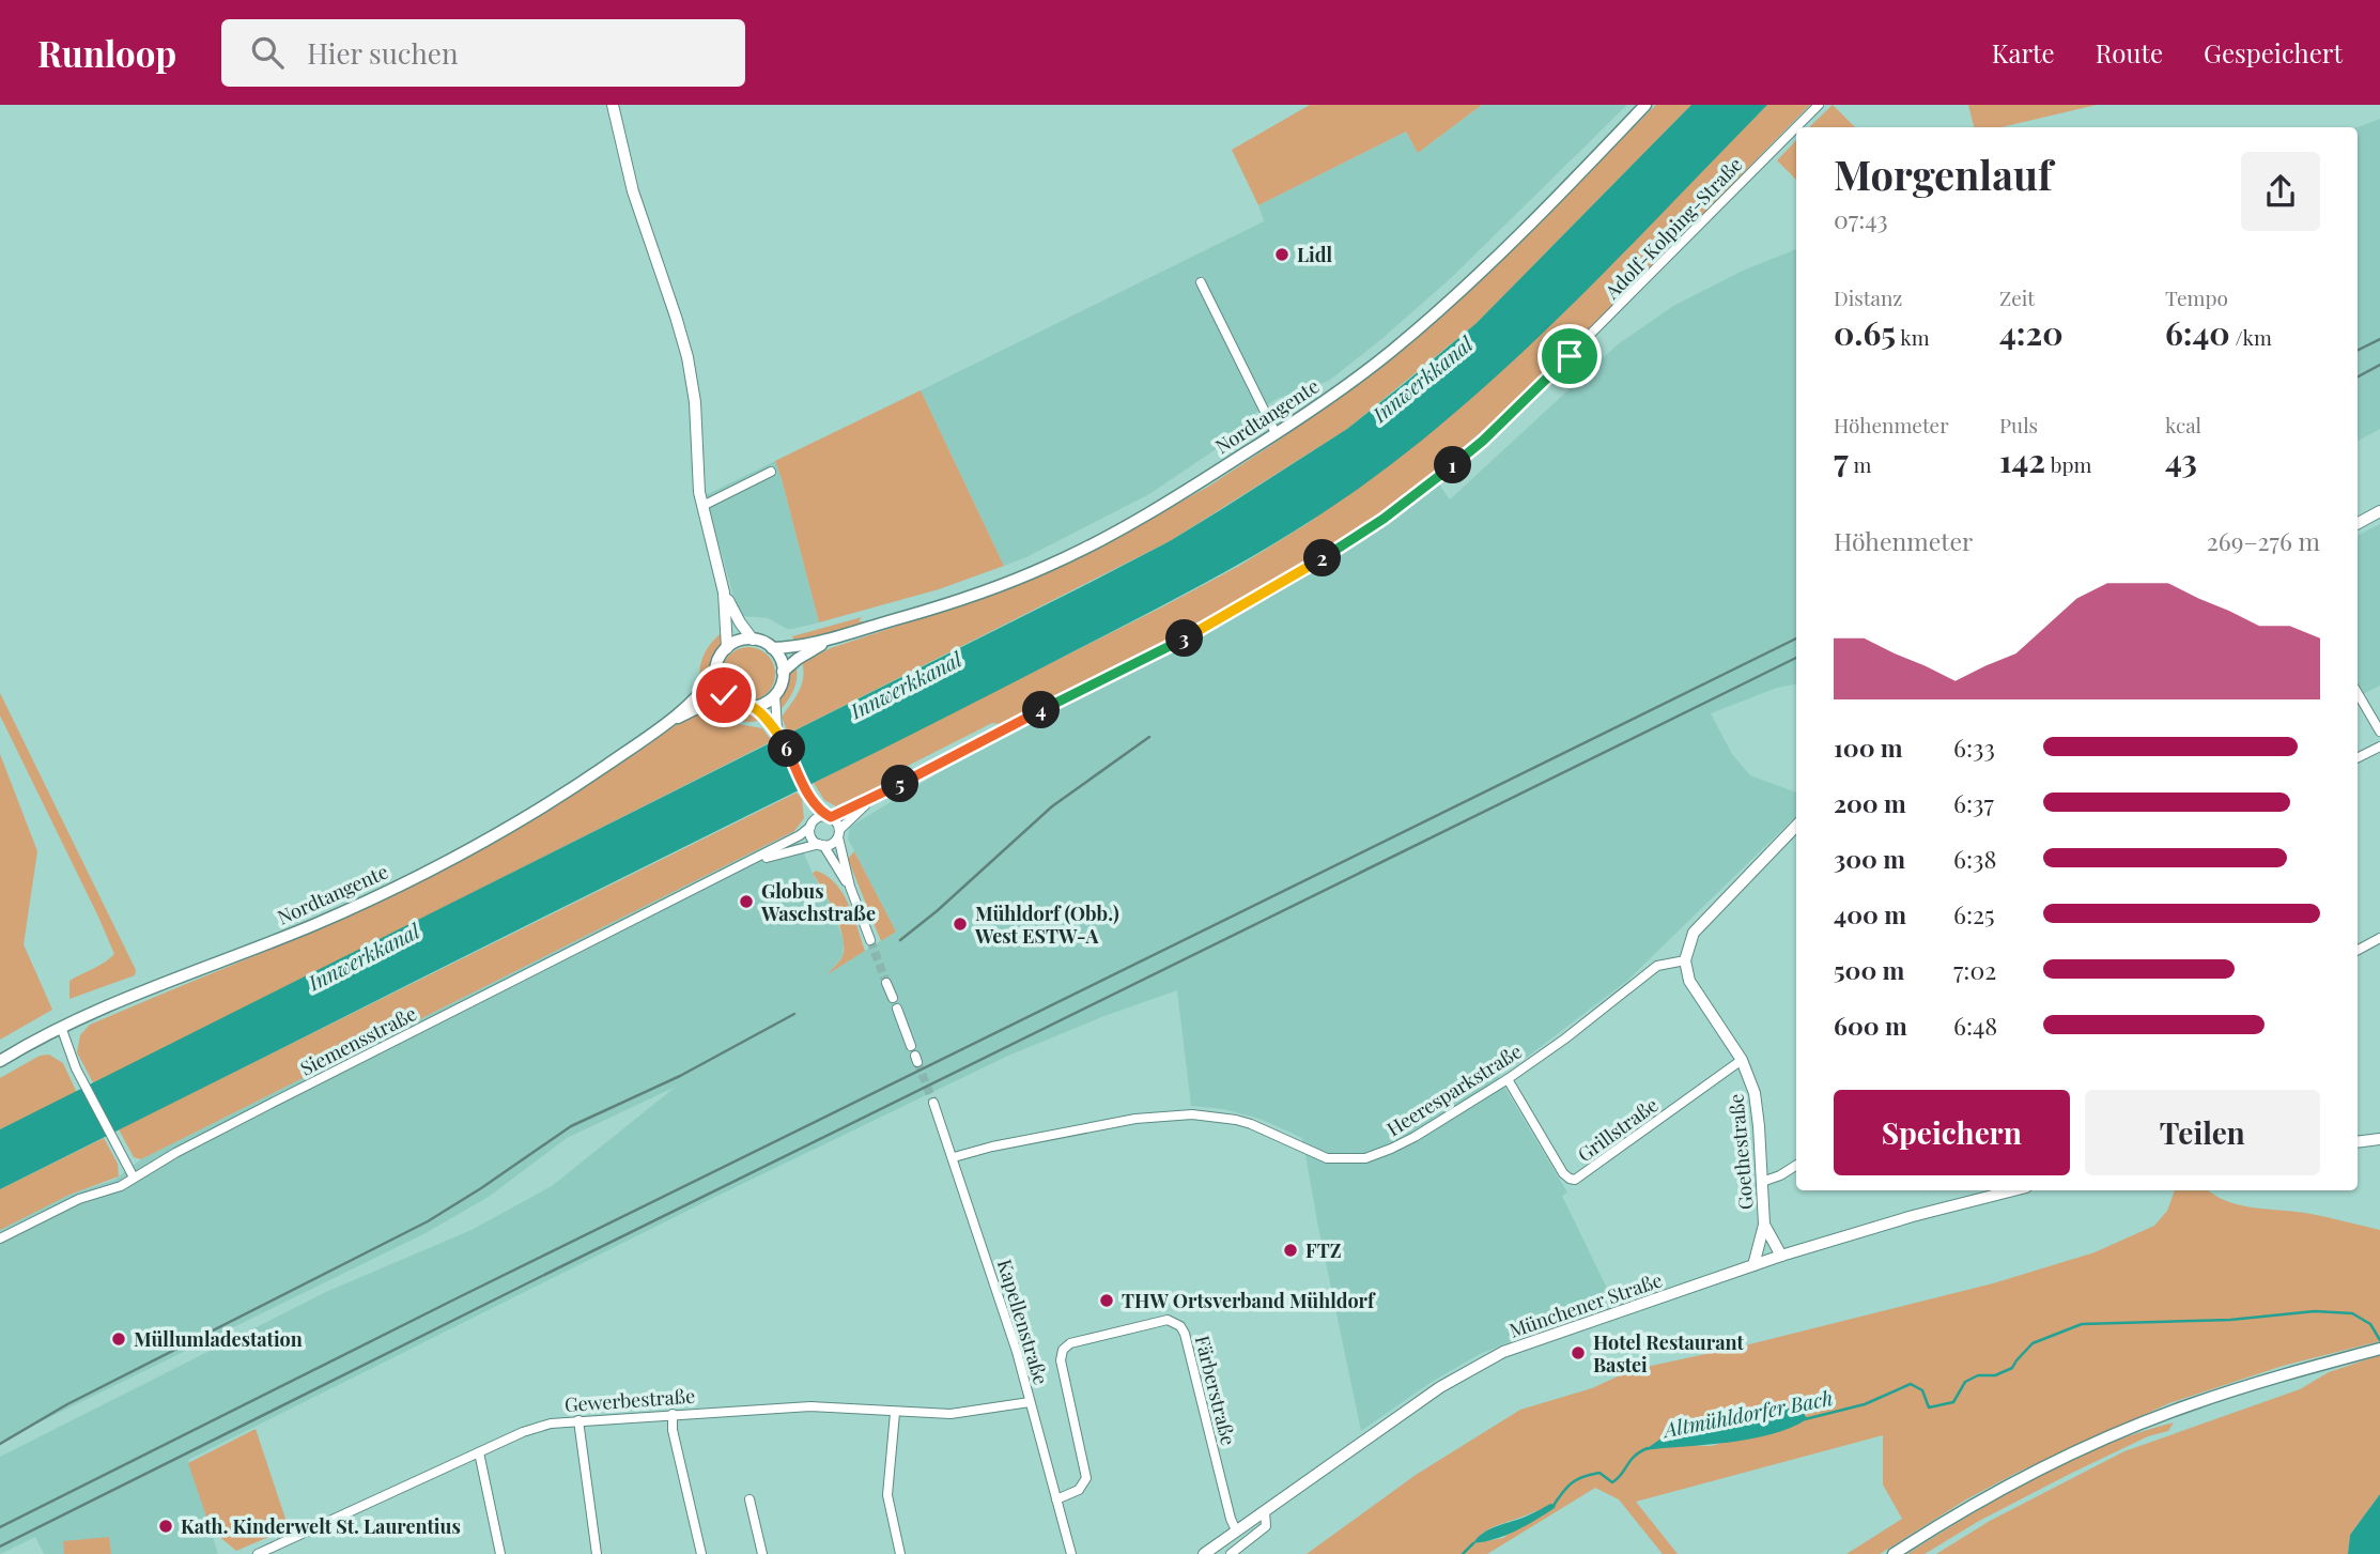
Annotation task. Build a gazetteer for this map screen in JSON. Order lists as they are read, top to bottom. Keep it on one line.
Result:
{"streets":{"main road":["Nordtangente"],"street":["Adolf-Kolping-Straße","Siemensstraße","Heeresparkstraße","Grillstraße","Goethestraße","Münchener Straße","Kapellenstraße","Färberstraße","Gewerbestraße"]},"crossings":[["Adolf-Kolping-Straße","Siemensstraße"],["Heeresparkstraße","Grillstraße"],["Heeresparkstraße","Goethestraße"],["Heeresparkstraße","Kapellenstraße"],["Grillstraße","Goethestraße"],["Goethestraße","Münchener Straße"],["Münchener Straße","Färberstraße"],["Kapellenstraße","Färberstraße"],["Kapellenstraße","Gewerbestraße"]],"water":["Innwerkkanal","Altmühldorfer Bach"],"places":["Lidl","Globus Waschstraße","Mühldorf (Obb.) West ESTW-A","FTZ","THW Ortsverband Mühldorf","Müllumladestation","Hotel Restaurant Bastei","Kath. Kinderwelt St. Laurentius"],"page":{"header":"Runloop","search":"Hier suchen","nav":["Karte","Route","Gespeichert"],"heading":["Morgenlauf","07:43"],"stats":[["Distanz","0.65 km"],["Zeit","4:20"],["Tempo","6:40 /km"],["Höhenmeter","7 m"],["Puls","142 bpm"],["kcal","43"]],"pins":["1","2","3","4","6","5"],"chart":["Höhenmeter","269–276 m"],"list":[{"name":"100 m","note":"6:33"},{"name":"200 m","note":"6:37"},{"name":"300 m","note":"6:38"},{"name":"400 m","note":"6:25"},{"name":"500 m","note":"7:02"},{"name":"600 m","note":"6:48"}],"buttons":["Speichern","Teilen"]}}
